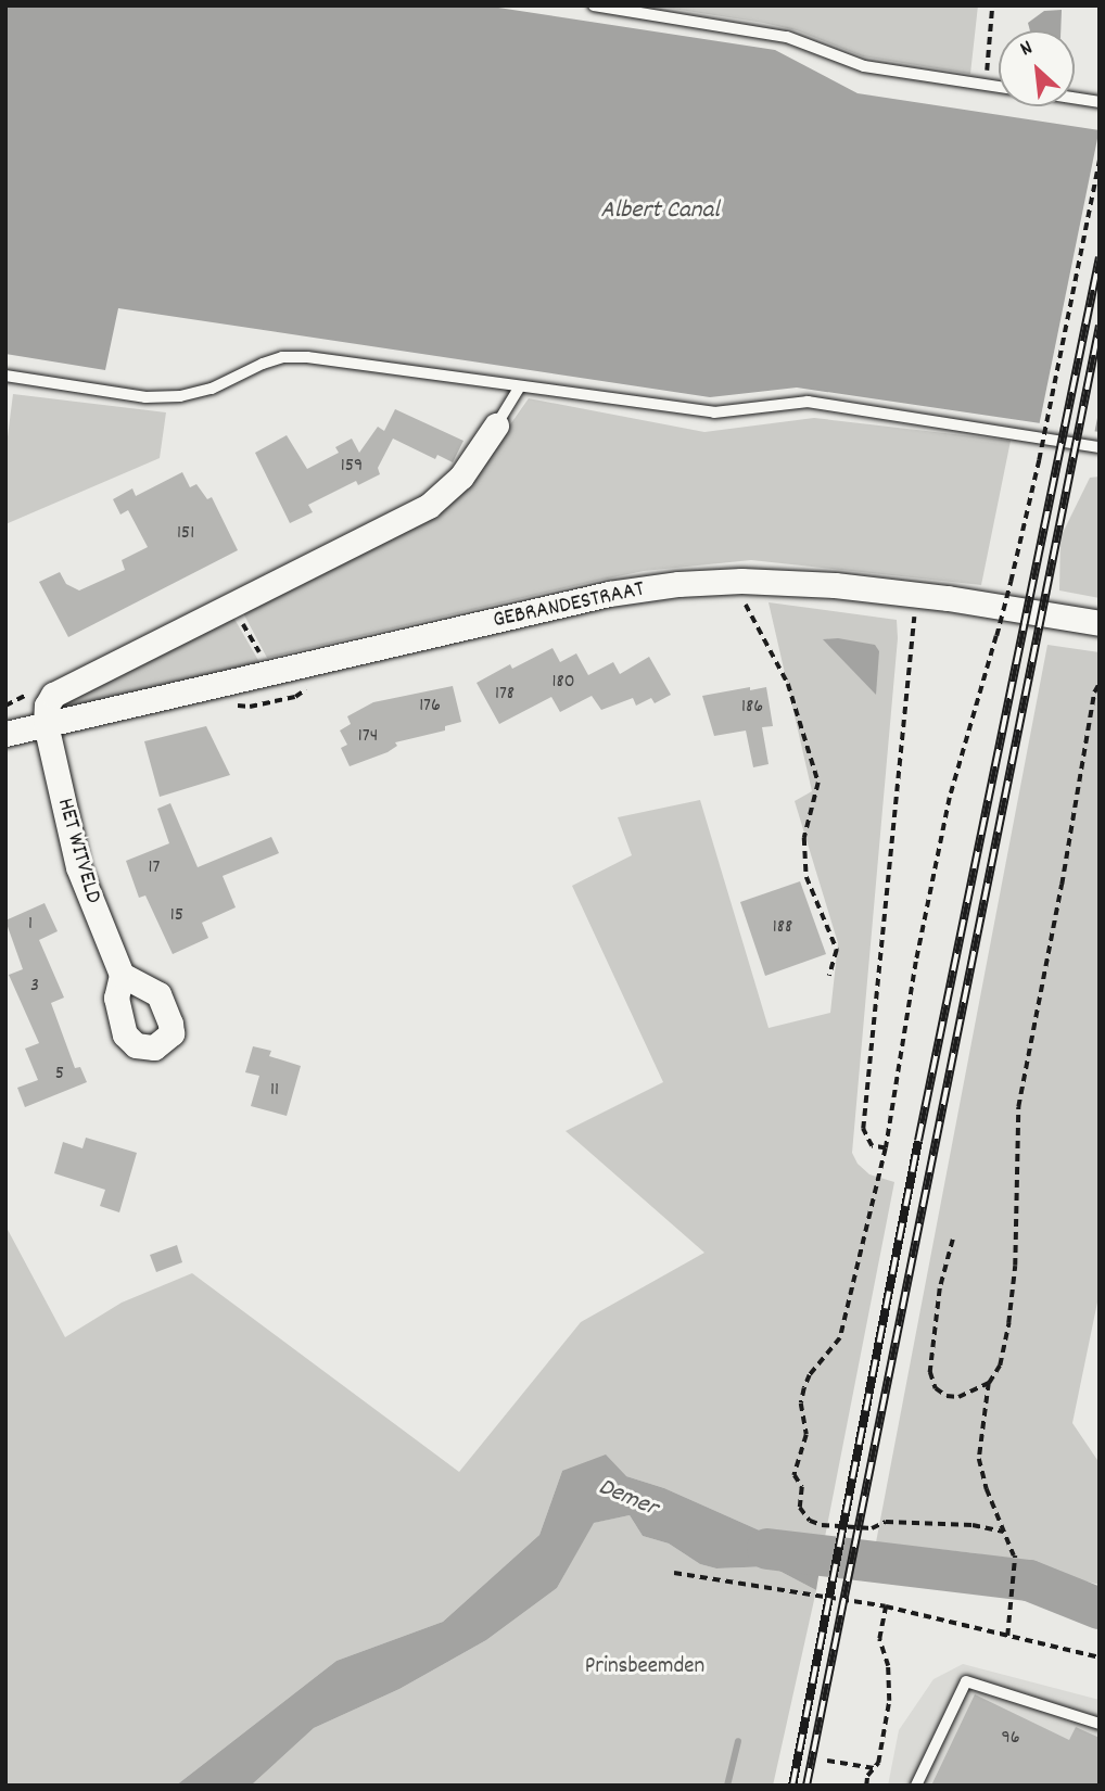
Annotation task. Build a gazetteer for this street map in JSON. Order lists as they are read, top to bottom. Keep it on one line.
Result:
{"streets":{"street":["GEBRANDESTRAAT","HET WITVELD"]},"crossings":[["GEBRANDESTRAAT","HET WITVELD"]],"water":["Albert Canal","Demer"],"parks":["Prinsbeemden"],"house_numbers":["159","151","180","178","176","186","174","17","15","1","188","3","5","11","96"],"north":"top left"}
